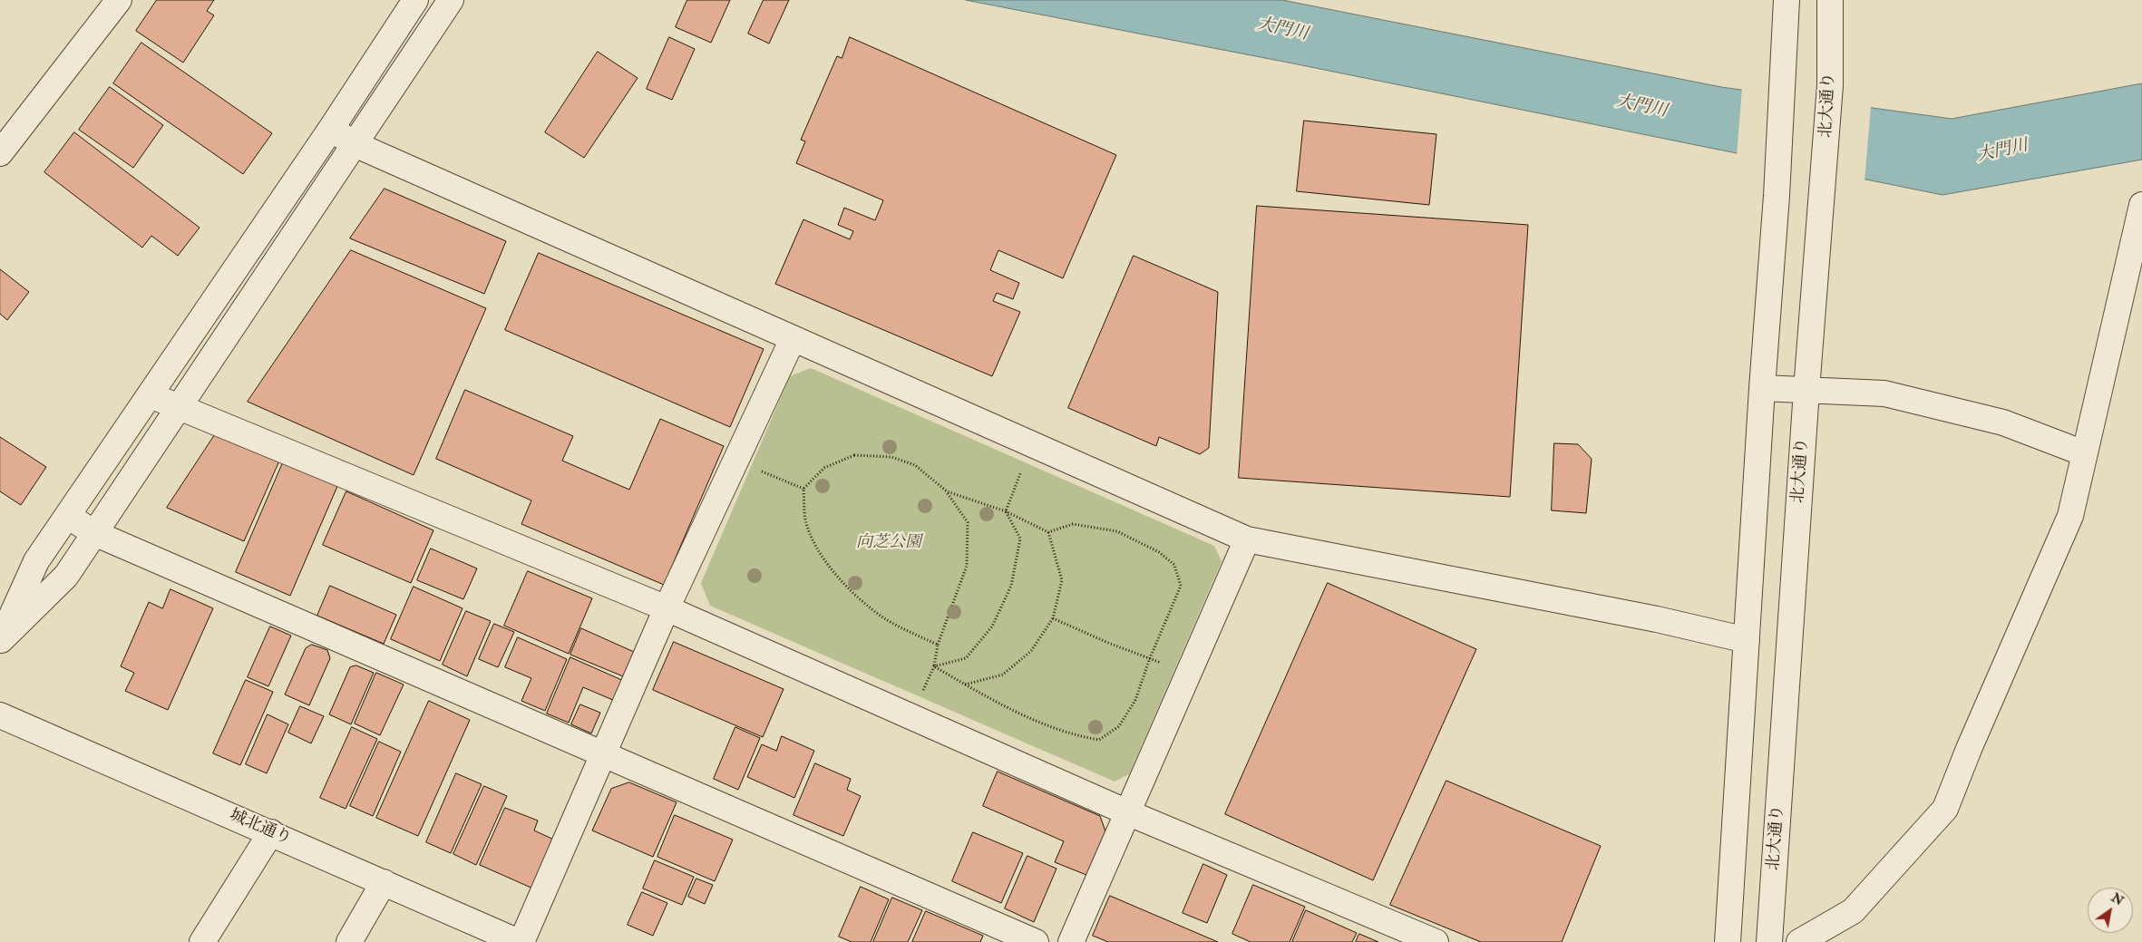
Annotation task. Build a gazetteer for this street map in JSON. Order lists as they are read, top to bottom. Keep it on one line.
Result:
{"streets":{"street":["北大通り","城北通り"]},"water":["大門川"],"parks":["向芝公園"],"north":"top right"}
